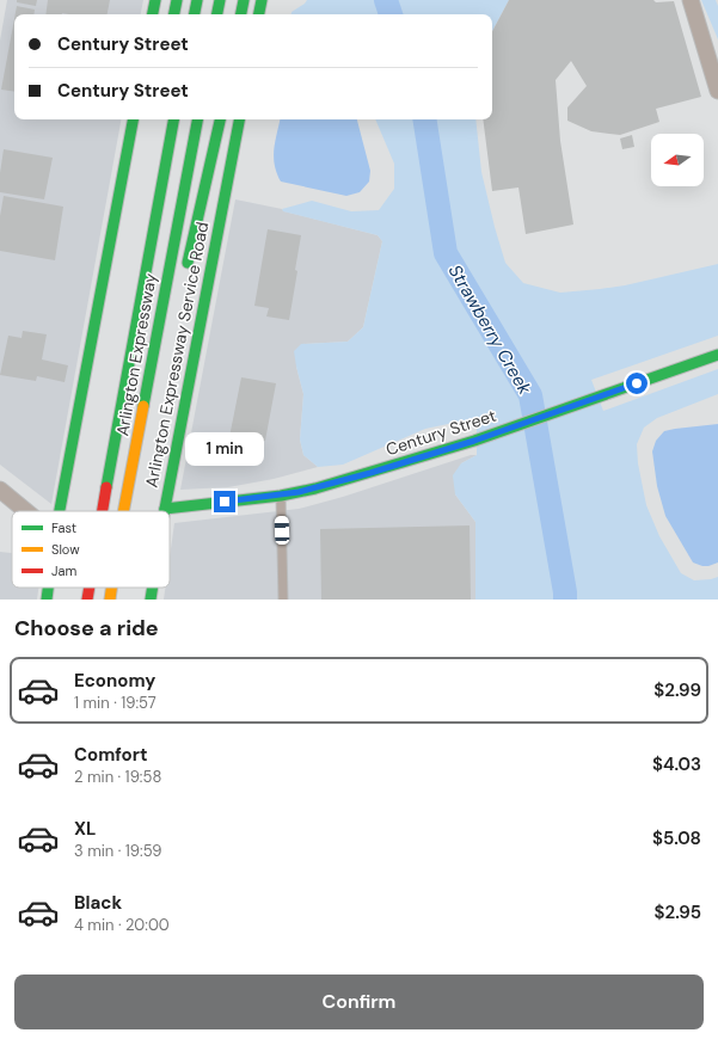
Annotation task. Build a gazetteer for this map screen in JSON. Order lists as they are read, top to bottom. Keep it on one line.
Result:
{"streets":{"main road":["Arlington Expressway","Arlington Expressway Service Road","Century Street"]},"crossings":[["Arlington Expressway Service Road","Century Street"]],"water":["Strawberry Creek"],"legend":["Fast","Slow","Jam"],"north":"left","page":{"banner":["Century Street","Century Street"],"bubble":"1 min","heading":"Choose a ride","list":[{"name":"Economy","note":"1 min · 19:57","value":"$2.99"},{"name":"Comfort","note":"2 min · 19:58","value":"$4.03"},{"name":"XL","note":"3 min · 19:59","value":"$5.08"},{"name":"Black","note":"4 min · 20:00","value":"$2.95"}],"buttons":"Confirm"}}
